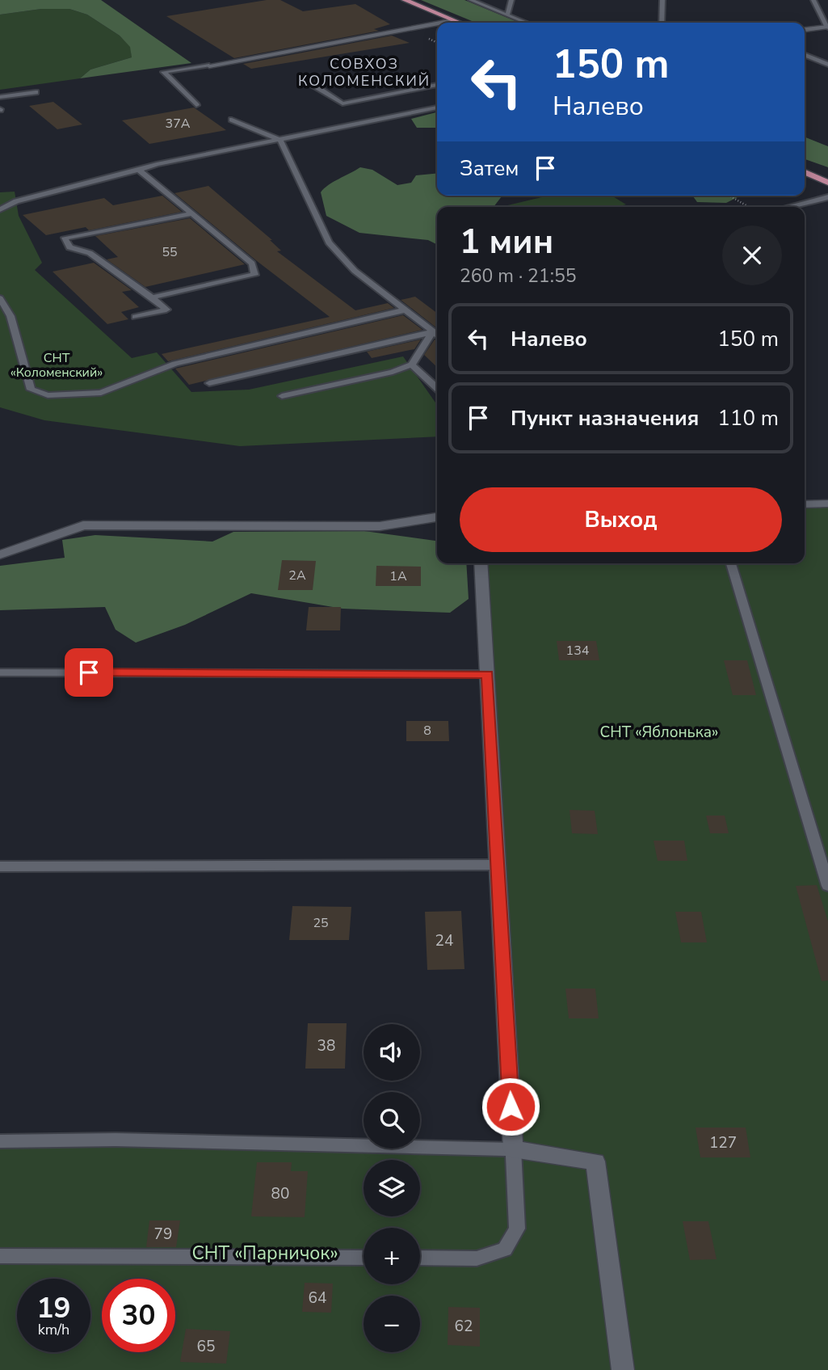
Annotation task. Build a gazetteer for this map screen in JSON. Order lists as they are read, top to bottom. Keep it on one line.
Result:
{"districts":["СОВХОЗ КОЛОМЕНСКИЙ"],"parks":["СНТ «Коломенский»","СНТ «Яблонька»","СНТ «Парничок»"],"house_numbers":["37А","55","2А","1А","134","8","25","24","38","127","80","79","64","62","65"],"page":{"turn":["150 m","Налево"],"then":"Затем","heading":["1 мин","260 m · 21:55"],"list":[{"name":"Налево","value":"150 m"},{"name":"Пункт назначения","value":"110 m"}],"buttons":"Выход","map_buttons":["+","−"],"speed":"19 km/h","limit":"30"}}
